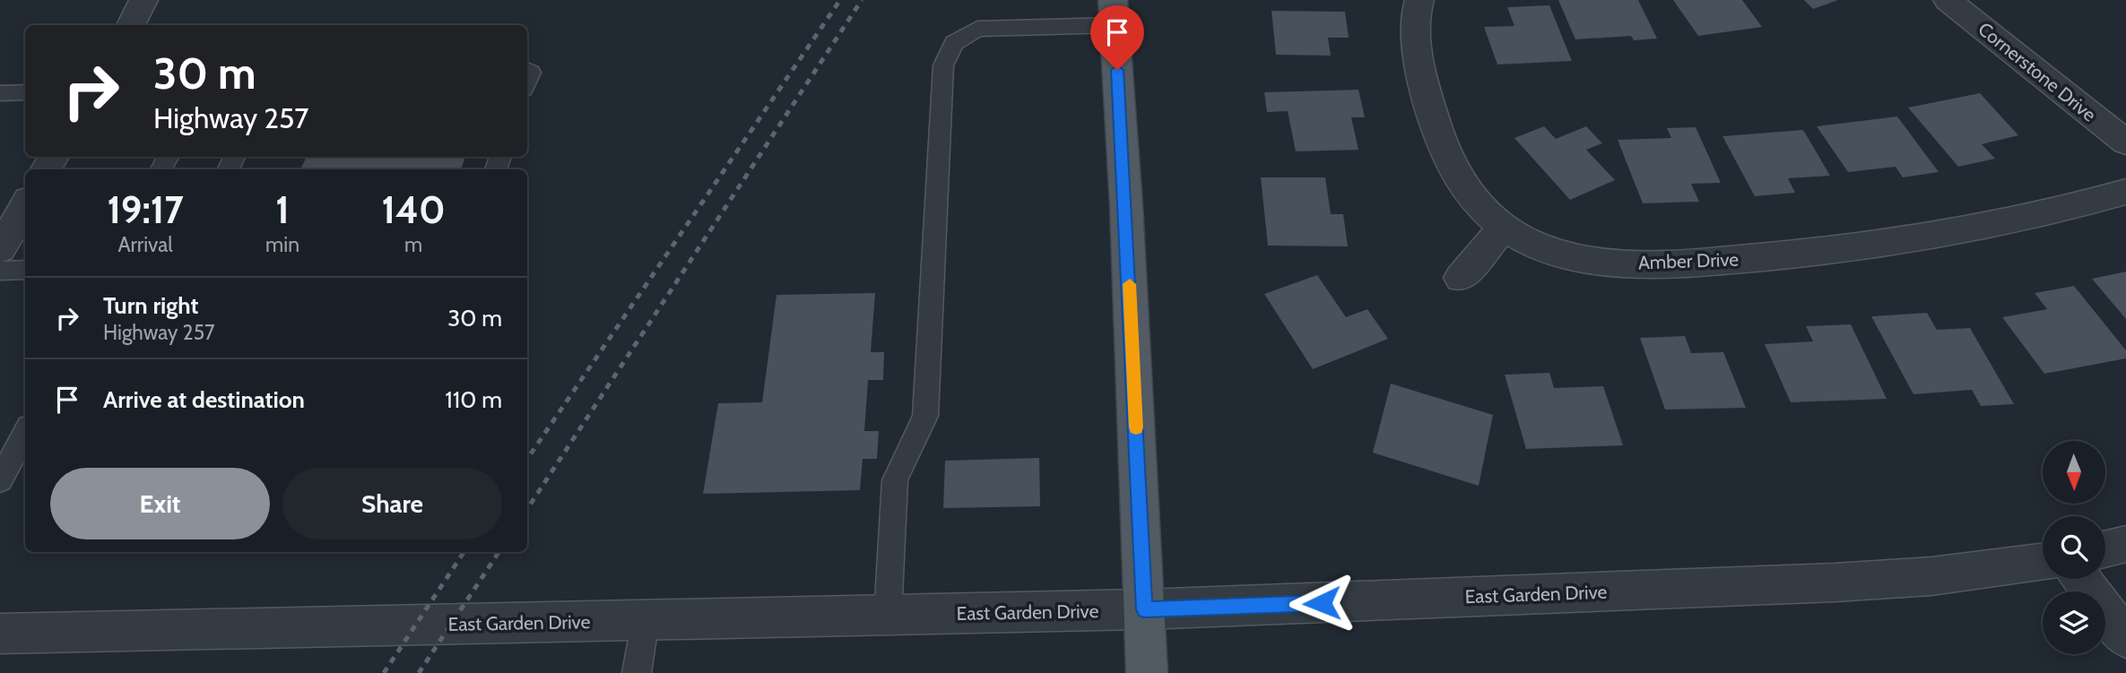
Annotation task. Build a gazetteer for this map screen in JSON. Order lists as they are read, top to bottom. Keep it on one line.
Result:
{"streets":{"street":["Cornerstone Drive","Amber Drive","East Garden Drive"]},"north":"bottom","page":{"turn":["30 m","Highway 257"],"eta":["19:17","Arrival","1","min","140","m"],"list":[{"name":"Turn right","note":"Highway 257","value":"30 m"},{"name":"Arrive at destination","value":"110 m"}],"buttons":["Exit","Share"]}}
